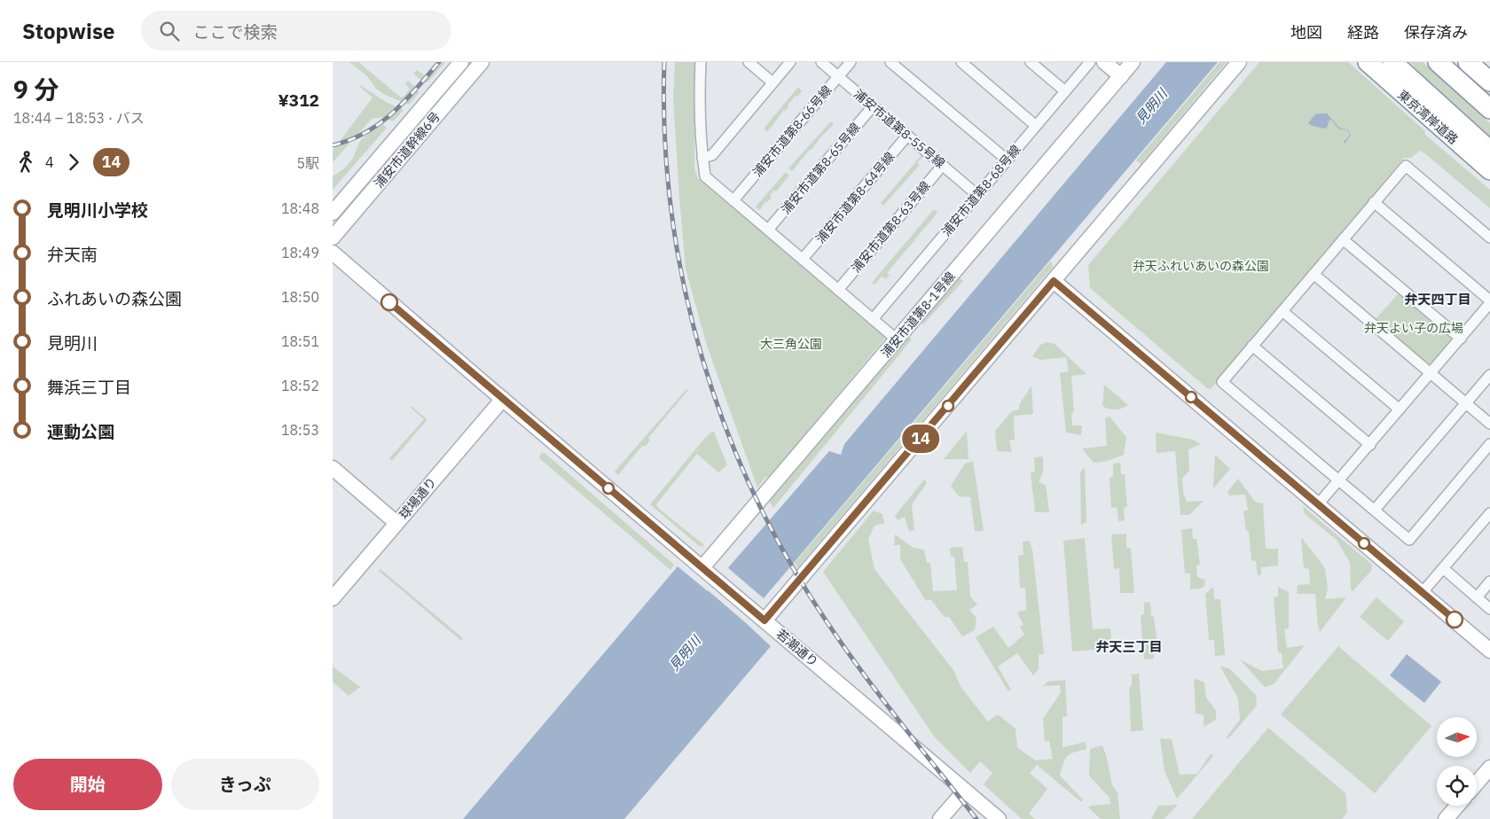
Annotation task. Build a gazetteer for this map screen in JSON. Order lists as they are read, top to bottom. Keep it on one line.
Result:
{"streets":{"highway":["東京湾岸道路"],"street":["浦安市道第8-55号線","浦安市道第8-66号線","浦安市道幹線6号","浦安市道第8-65号線","浦安市道第8-68号線","浦安市道第8-64号線","浦安市道第8-63号線","浦安市道第8-1号線","球場通り","若潮通り"]},"crossings":[["浦安市道第8-55号線","浦安市道第8-66号線"],["浦安市道第8-55号線","浦安市道第8-65号線"],["浦安市道第8-55号線","浦安市道第8-68号線"],["浦安市道第8-55号線","浦安市道第8-64号線"],["浦安市道第8-55号線","浦安市道第8-63号線"],["浦安市道第8-1号線","若潮通り"],["球場通り","若潮通り"]],"districts":["弁天四丁目","弁天三丁目"],"water":["見明川"],"parks":["弁天ふれいあいの森公園","弁天よい子の広場","大三角公園"],"lines":["bus line 14"],"north":"right","page":{"header":"Stopwise","search":"ここで検索","nav":["地図","経路","保存済み"],"heading":["9 分","18:44 – 18:53 · バス","¥312"],"on_map":"14","legs":["4","14","5駅"],"list":[{"name":"見明川小学校","value":"18:48"},{"name":"弁天南","value":"18:49"},{"name":"ふれあいの森公園","value":"18:50"},{"name":"見明川","value":"18:51"},{"name":"舞浜三丁目","value":"18:52"},{"name":"運動公園","value":"18:53"}],"buttons":["開始","きっぷ"]}}
